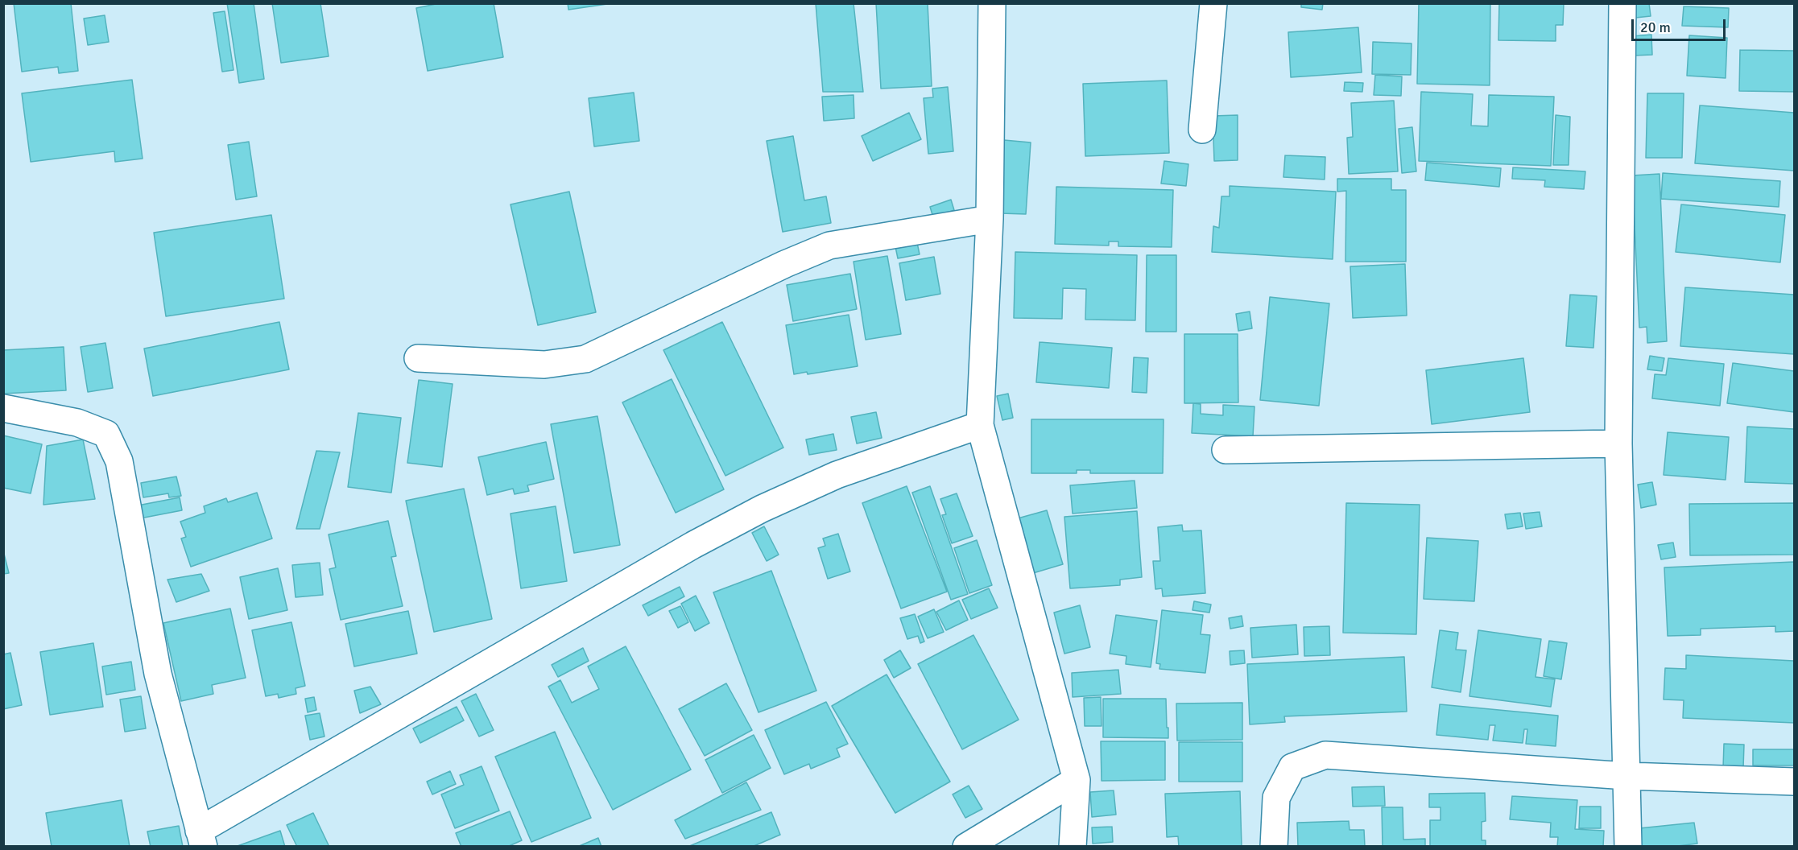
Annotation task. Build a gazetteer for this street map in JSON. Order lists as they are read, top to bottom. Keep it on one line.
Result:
{"scale_bar":"20 m"}
